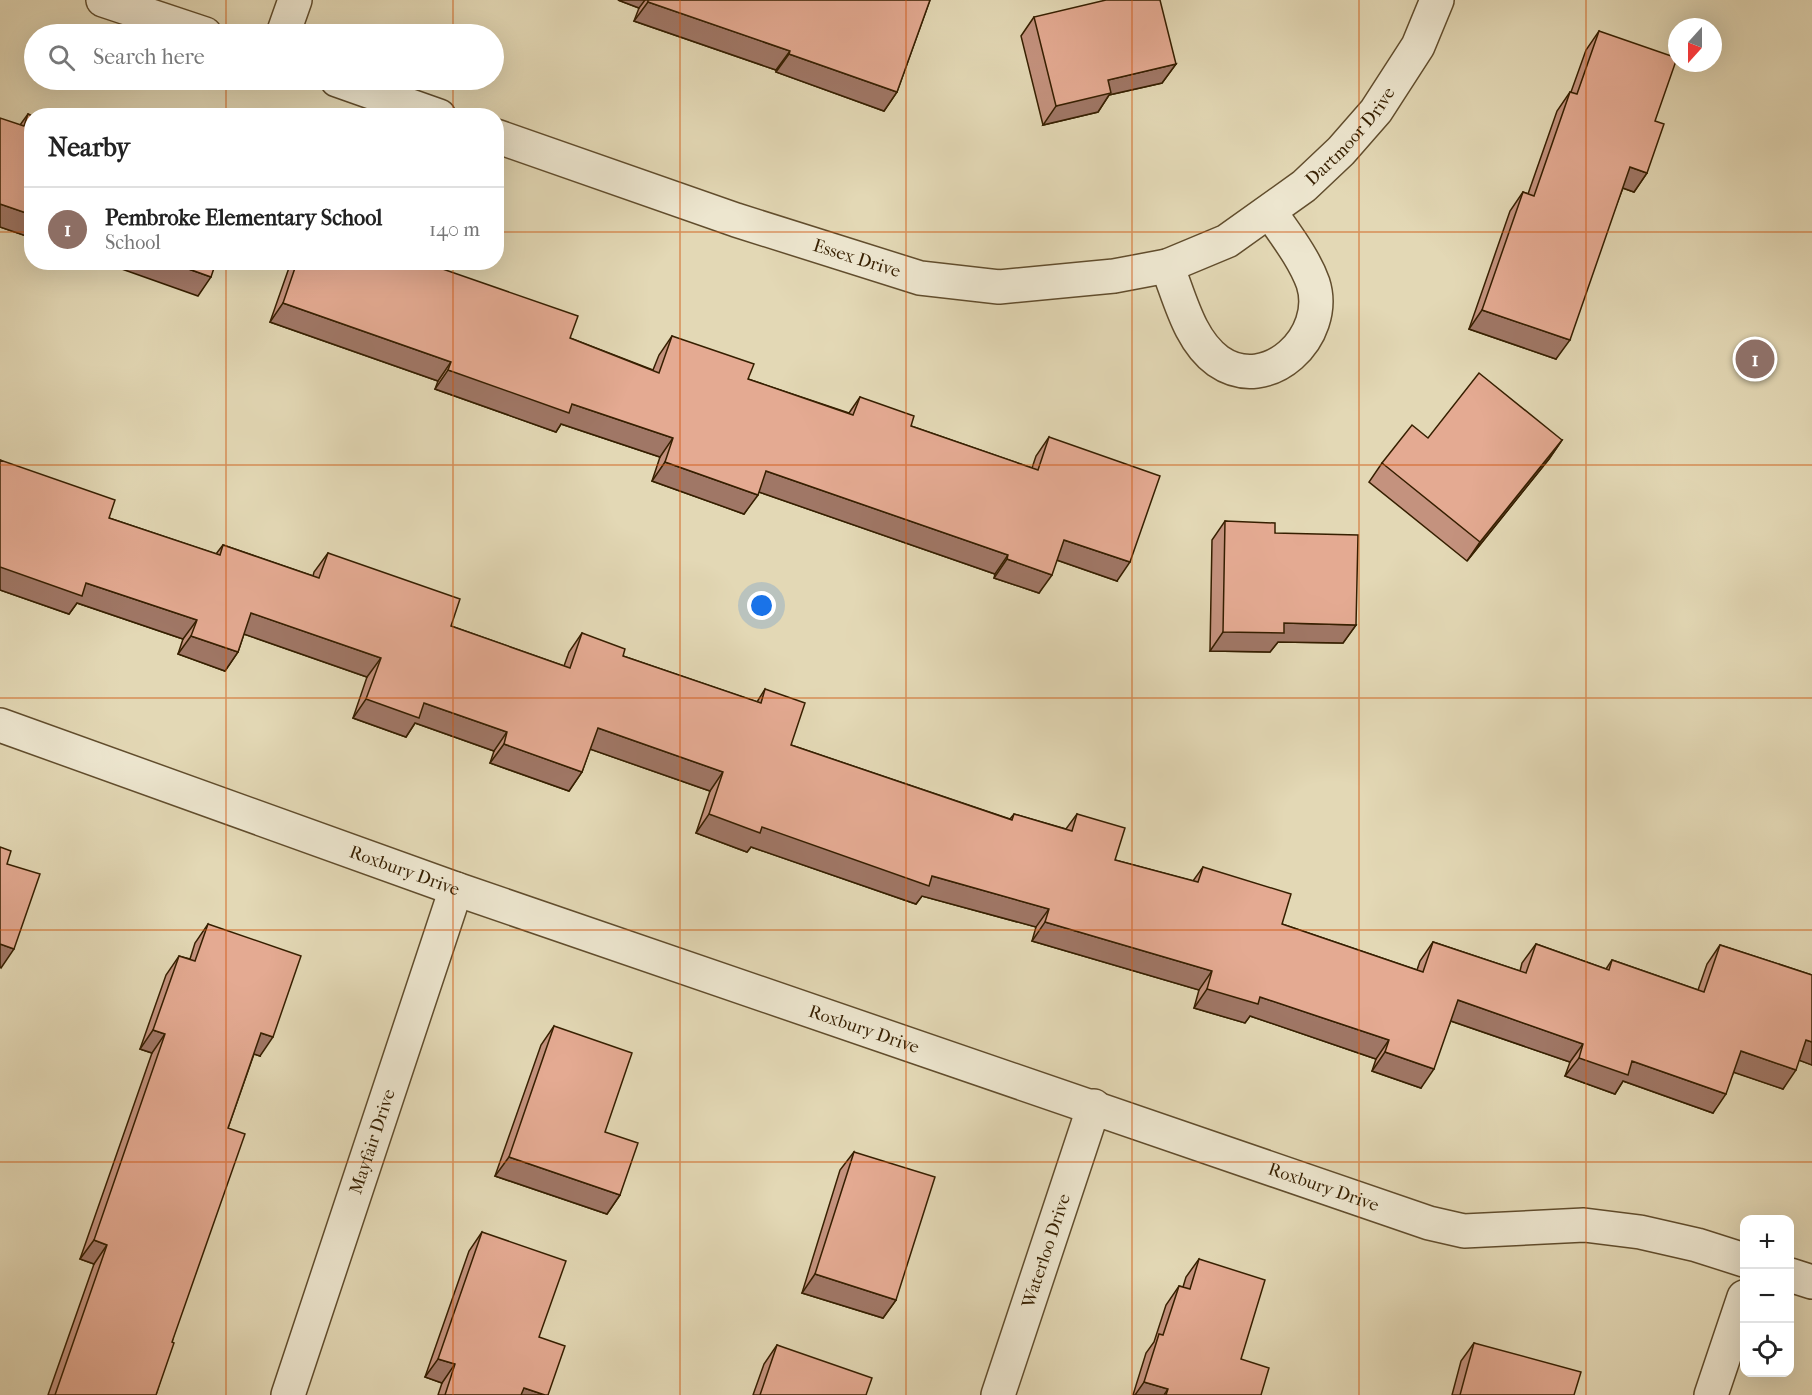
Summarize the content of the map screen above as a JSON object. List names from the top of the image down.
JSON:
{
  "streets": {
    "street": [
      "Dartmoor Drive",
      "Essex Drive",
      "Roxbury Drive",
      "Mayfair Drive",
      "Waterloo Drive"
    ]
  },
  "crossings": [
    ["Dartmoor Drive", "Essex Drive"],
    ["Roxbury Drive", "Mayfair Drive"],
    ["Roxbury Drive", "Waterloo Drive"]
  ],
  "north": "bottom",
  "page": {
    "search": "Search here",
    "heading": "Nearby",
    "list": [
      {
        "mark": "1",
        "name": "Pembroke Elementary School",
        "note": "School",
        "value": "140 m"
      }
    ],
    "pins": "1",
    "map_buttons": ["+", "−"]
  }
}
